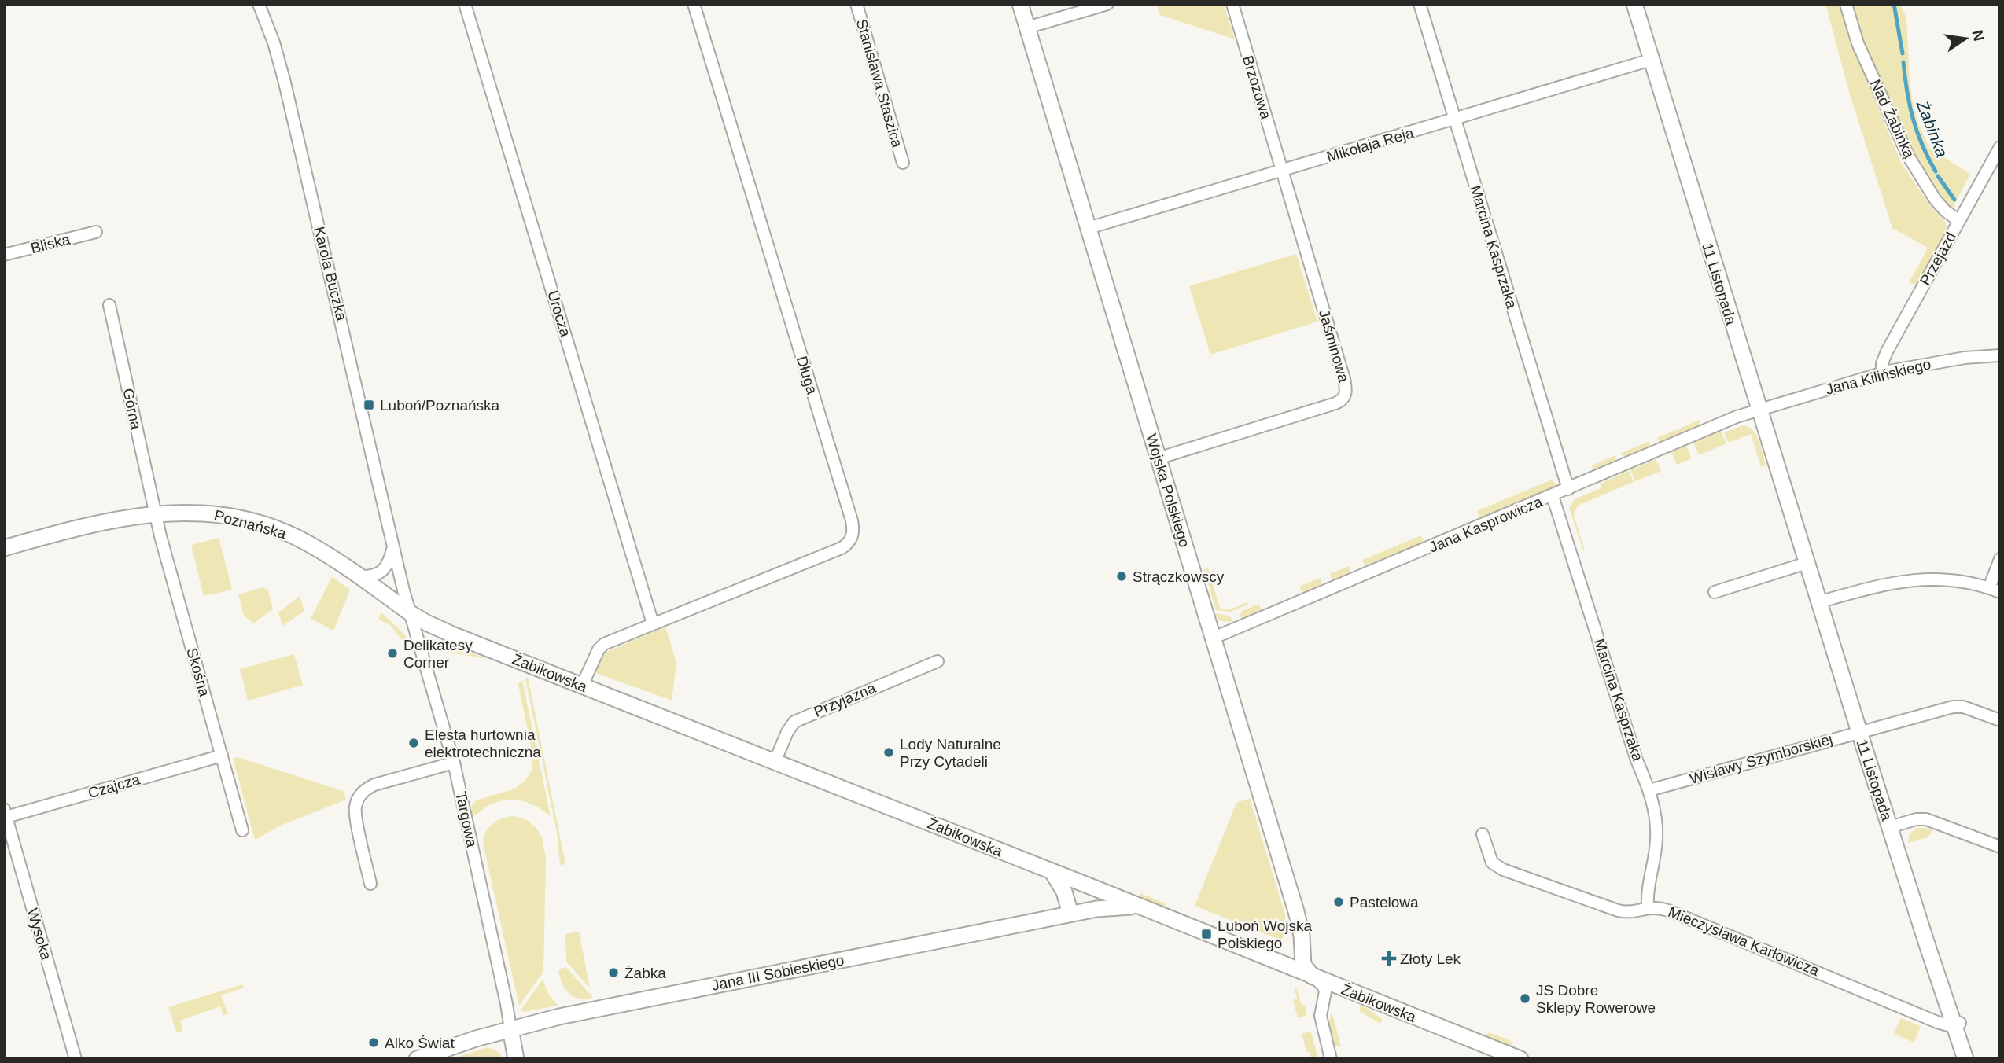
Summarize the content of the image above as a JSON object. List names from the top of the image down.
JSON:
{
  "streets": {
    "street": [
      "Stanisława Staszica",
      "Brzozowa",
      "Nad Żabinką",
      "Mikołaja Reja",
      "Bliska",
      "Marcina Kasprzaka",
      "Przejazd",
      "Karola Buczka",
      "11 Listopada",
      "Urocza",
      "Jaśminowa",
      "Długa",
      "Jana Kilińskiego",
      "Górna",
      "Wojska Polskiego",
      "Poznańska",
      "Jana Kasprowicza",
      "Skośna",
      "Żabikowska",
      "Przyjazna",
      "Wisławy Szymborskiej",
      "Czajcza",
      "Targowa",
      "Wysoka",
      "Mieczysława Karłowicza",
      "Jana III Sobieskiego"
    ]
  },
  "crossings": [
    ["Brzozowa", "Mikołaja Reja"],
    ["Brzozowa", "Jaśminowa"],
    ["Nad Żabinką", "Przejazd"],
    ["Mikołaja Reja", "Marcina Kasprzaka"],
    ["Mikołaja Reja", "11 Listopada"],
    ["Mikołaja Reja", "Jaśminowa"],
    ["Mikołaja Reja", "Wojska Polskiego"],
    ["Marcina Kasprzaka", "Jana Kasprowicza"],
    ["Marcina Kasprzaka", "Wisławy Szymborskiej"],
    ["Marcina Kasprzaka", "Mieczysława Karłowicza"],
    ["Przejazd", "Jana Kilińskiego"],
    ["Karola Buczka", "Poznańska"],
    ["Karola Buczka", "Żabikowska"],
    ["Karola Buczka", "Targowa"],
    ["11 Listopada", "Jana Kilińskiego"],
    ["11 Listopada", "Jana Kasprowicza"],
    ["11 Listopada", "Wisławy Szymborskiej"],
    ["11 Listopada", "Mieczysława Karłowicza"],
    ["Urocza", "Długa"],
    ["Jaśminowa", "Wojska Polskiego"],
    ["Jana Kilińskiego", "Jana Kasprowicza"],
    ["Górna", "Poznańska"],
    ["Górna", "Skośna"],
    ["Wojska Polskiego", "Jana Kasprowicza"],
    ["Wojska Polskiego", "Żabikowska"],
    ["Poznańska", "Skośna"],
    ["Poznańska", "Żabikowska"],
    ["Poznańska", "Targowa"],
    ["Skośna", "Czajcza"],
    ["Żabikowska", "Przyjazna"],
    ["Żabikowska", "Targowa"],
    ["Żabikowska", "Jana III Sobieskiego"],
    ["Czajcza", "Wysoka"],
    ["Targowa", "Jana III Sobieskiego"]
  ],
  "water": ["Żabinka"],
  "places": {
    "transit": ["Luboń/Poznańska", "Luboń Wojska Polskiego"],
    "other": [
      "Strączkowscy",
      "Delikatesy Corner",
      "Elesta hurtownia elektrotechniczna",
      "Lody Naturalne Przy Cytadeli",
      "Pastelowa",
      "Żabka",
      "JS Dobre Sklepy Rowerowe",
      "Alko Świat"
    ],
    "health": ["Złoty Lek"]
  },
  "north": "right"
}
